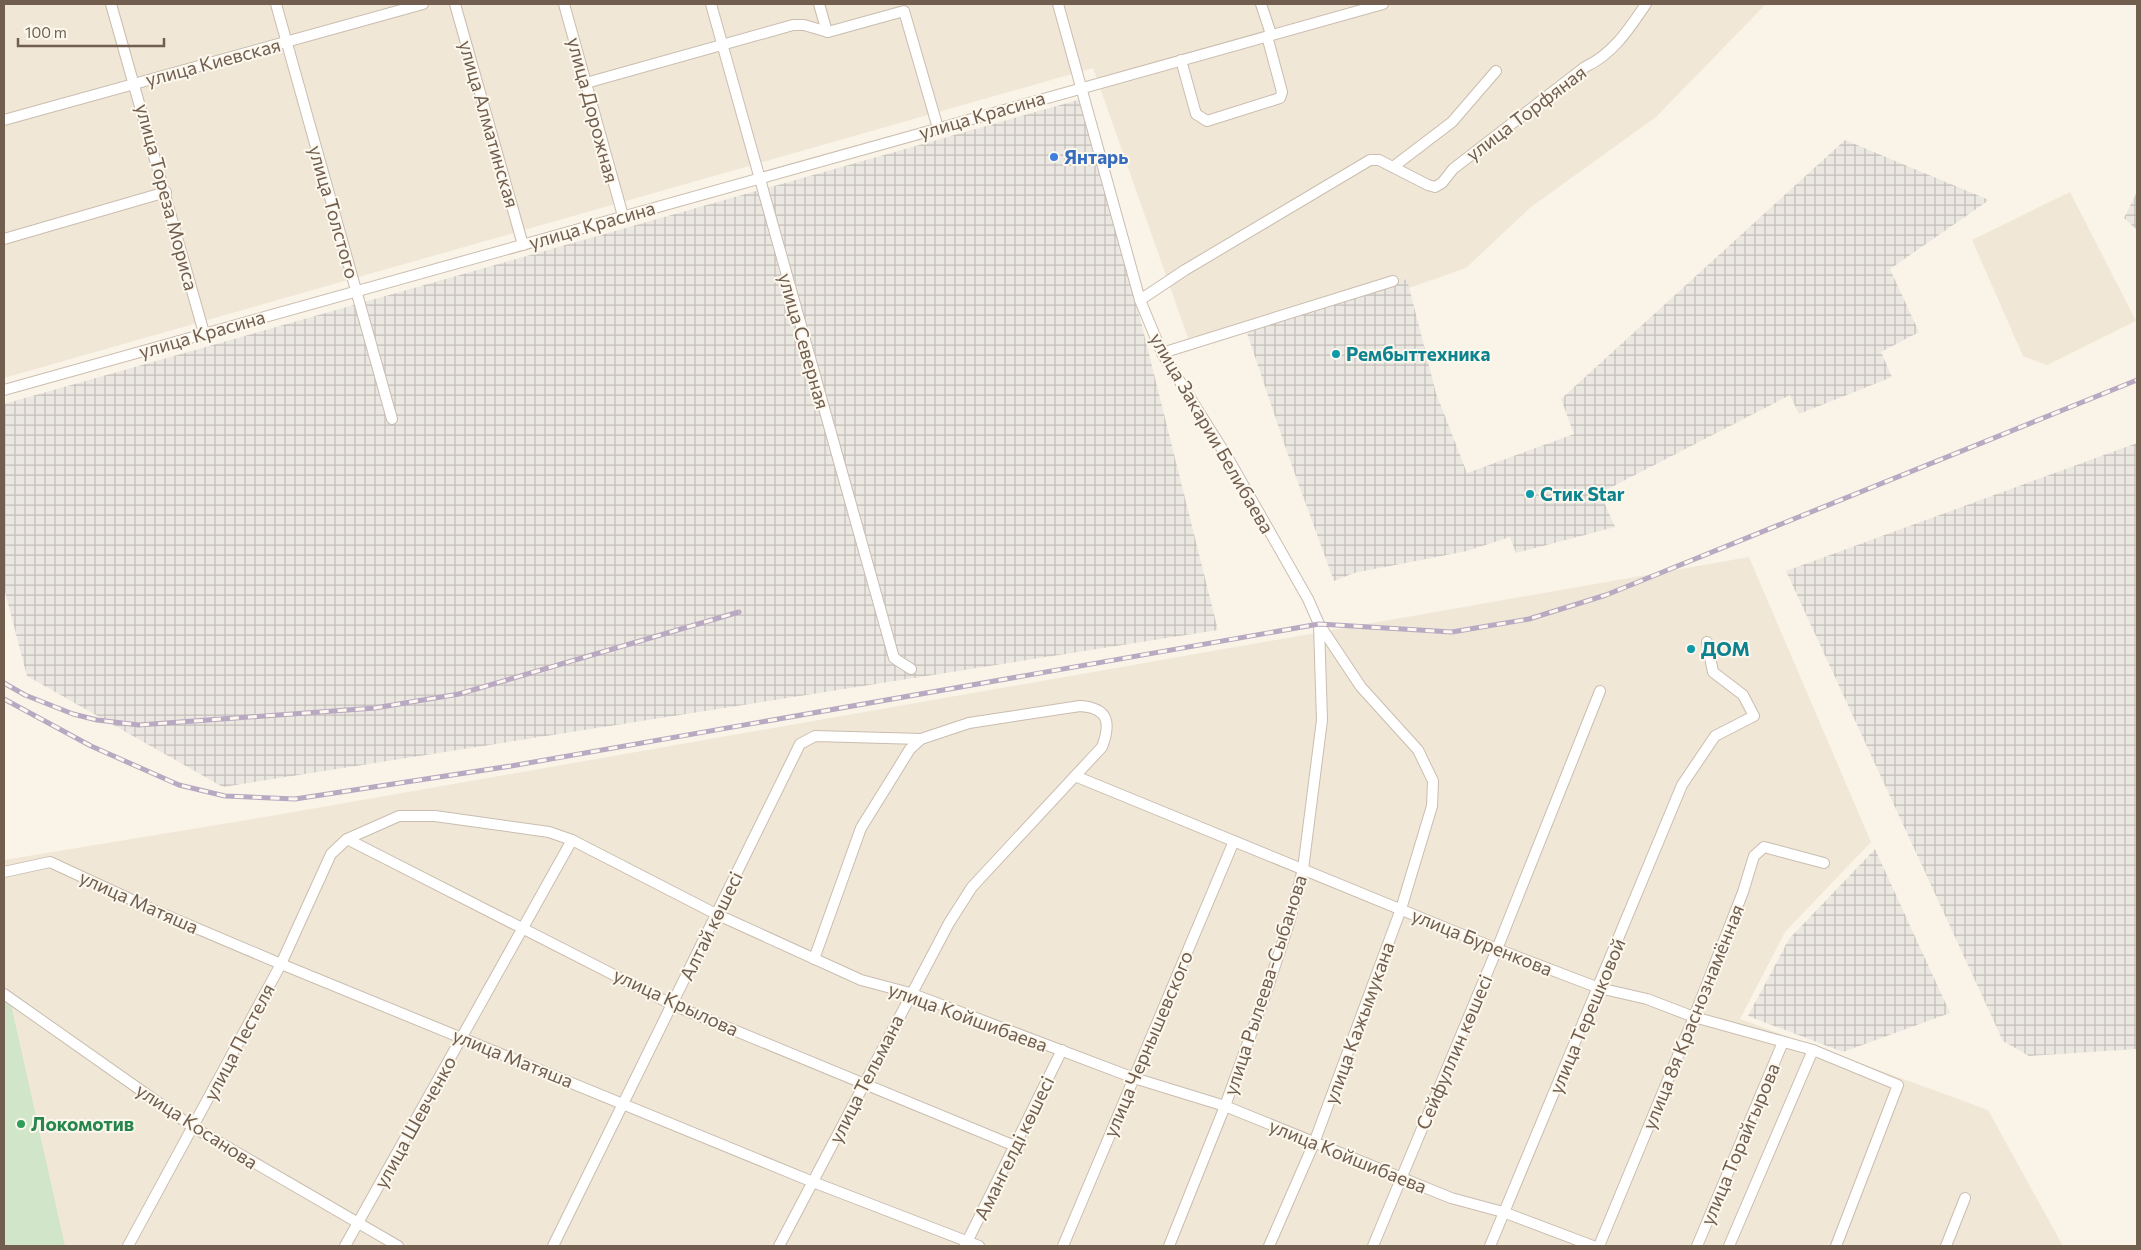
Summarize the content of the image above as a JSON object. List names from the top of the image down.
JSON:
{
  "streets": {
    "street": [
      "улица Киевская",
      "улица Дорожная",
      "улица Торфяная",
      "улица Красина",
      "улица Алматинская",
      "улица Тореза Мориса",
      "улица Толстого",
      "улица Северная",
      "улица Закарии Белибаева",
      "улица Матяша",
      "Алтай көшесі",
      "улица Буренкова",
      "улица Рылеева-Сыбанова",
      "улица Крылова",
      "улица Терешковой",
      "улица Койшибаева",
      "улица 8я Краснознамённая",
      "улица Кажымукана",
      "улица Пестеля",
      "улица Чернышевского",
      "Сейфуллин көшесі",
      "улица Тельмана",
      "улица Шевченко",
      "улица Косанова",
      "улица Торайгырова",
      "Амангелді көшесі"
    ]
  },
  "crossings": [
    ["улица Киевская", "улица Тореза Мориса"],
    ["улица Киевская", "улица Толстого"],
    ["улица Дорожная", "улица Красина"],
    ["улица Торфяная", "улица Закарии Белибаева"],
    ["улица Красина", "улица Алматинская"],
    ["улица Красина", "улица Тореза Мориса"],
    ["улица Красина", "улица Толстого"],
    ["улица Красина", "улица Северная"],
    ["улица Красина", "улица Закарии Белибаева"],
    ["улица Закарии Белибаева", "улица Рылеева-Сыбанова"],
    ["улица Закарии Белибаева", "улица Кажымукана"],
    ["улица Матяша", "Алтай көшесі"],
    ["улица Матяша", "улица Пестеля"],
    ["улица Матяша", "улица Тельмана"],
    ["улица Матяша", "улица Шевченко"],
    ["улица Матяша", "Амангелді көшесі"],
    ["Алтай көшесі", "улица Крылова"],
    ["Алтай көшесі", "улица Койшибаева"],
    ["Алтай көшесі", "улица Тельмана"],
    ["улица Буренкова", "улица Рылеева-Сыбанова"],
    ["улица Буренкова", "улица Терешковой"],
    ["улица Буренкова", "улица 8я Краснознамённая"],
    ["улица Буренкова", "улица Кажымукана"],
    ["улица Буренкова", "улица Чернышевского"],
    ["улица Буренкова", "Сейфуллин көшесі"],
    ["улица Буренкова", "улица Тельмана"],
    ["улица Буренкова", "улица Торайгырова"],
    ["улица Рылеева-Сыбанова", "улица Койшибаева"],
    ["улица Рылеева-Сыбанова", "улица Кажымукана"],
    ["улица Крылова", "улица Койшибаева"],
    ["улица Крылова", "улица Пестеля"],
    ["улица Крылова", "улица Тельмана"],
    ["улица Крылова", "улица Шевченко"],
    ["улица Крылова", "Амангелді көшесі"],
    ["улица Терешковой", "улица Койшибаева"],
    ["улица Койшибаева", "улица Кажымукана"],
    ["улица Койшибаева", "улица Пестеля"],
    ["улица Койшибаева", "улица Чернышевского"],
    ["улица Койшибаева", "Сейфуллин көшесі"],
    ["улица Койшибаева", "улица Тельмана"],
    ["улица Койшибаева", "улица Шевченко"],
    ["улица Койшибаева", "Амангелді көшесі"],
    ["улица Пестеля", "улица Косанова"],
    ["улица Шевченко", "улица Косанова"]
  ],
  "places": [
    "Янтарь",
    "Рембыттехника",
    "Стик Star",
    "ДОМ",
    "Локомотив"
  ],
  "scale_bar": "100 m"
}
